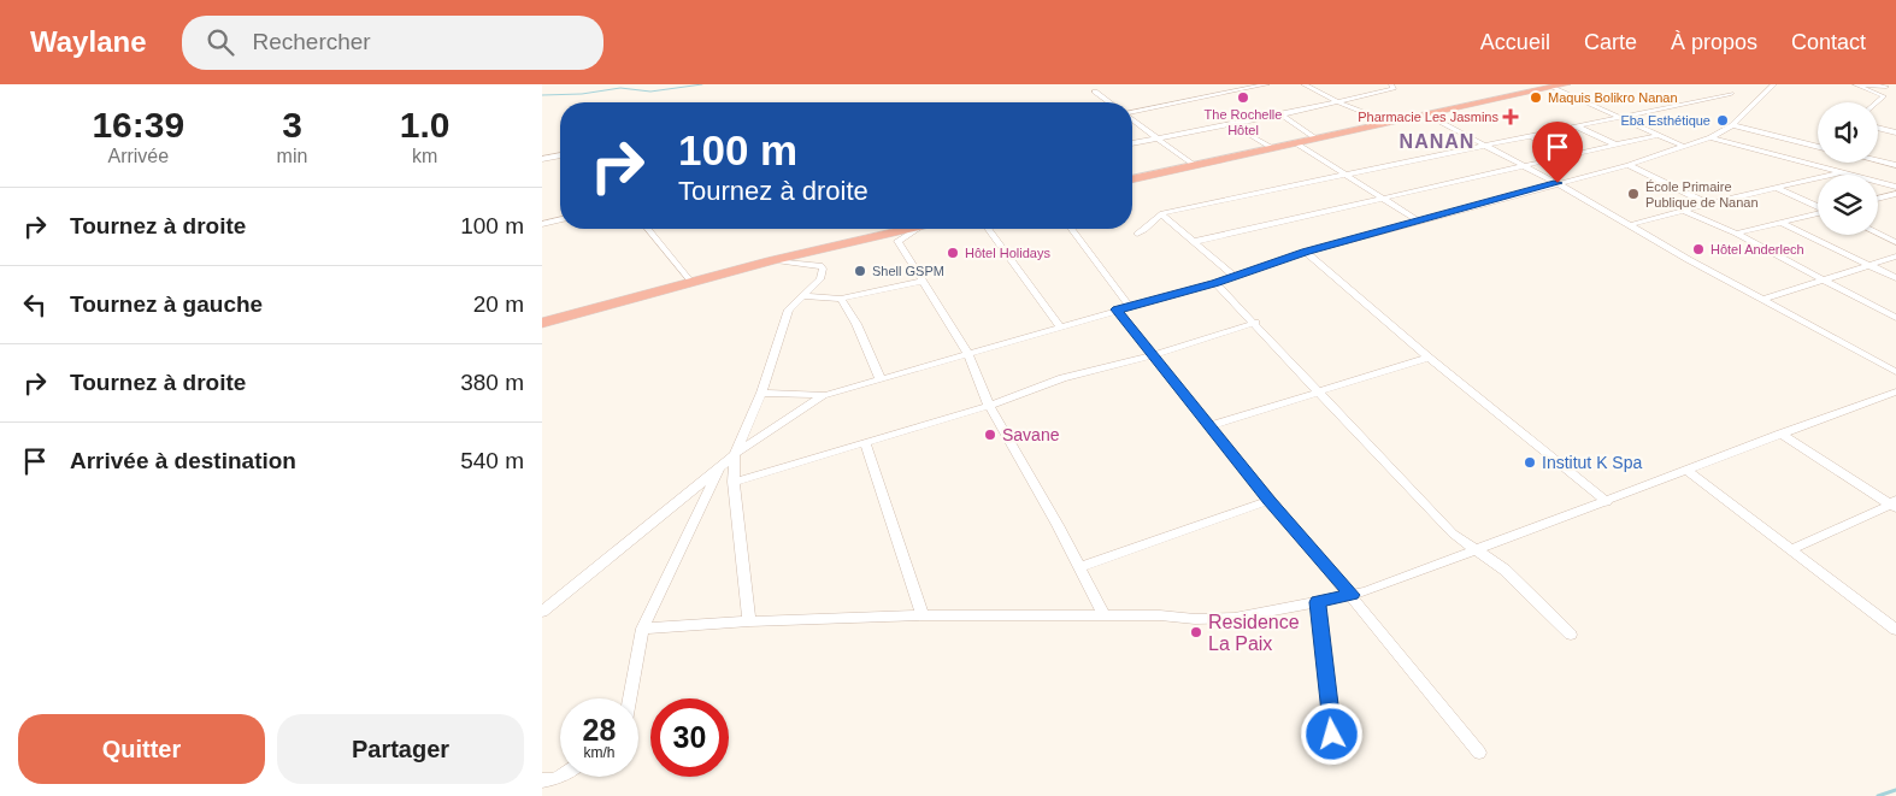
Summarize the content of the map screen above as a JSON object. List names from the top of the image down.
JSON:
{
  "districts": ["NANAN"],
  "places": {
    "other": [
      "The Rochelle Hôtel",
      "Maquis Bolikro Nanan",
      "Eba Esthétique",
      "École Primaire Publique de Nanan",
      "Hôtel Anderlech",
      "Hôtel Holidays",
      "Shell GSPM",
      "Savane",
      "Institut K Spa",
      "Residence La Paix"
    ],
    "health": ["Pharmacie Les Jasmins"]
  },
  "page": {
    "header": "Waylane",
    "search": "Rechercher",
    "nav": [
      "Accueil",
      "Carte",
      "À propos",
      "Contact"
    ],
    "eta": [
      "16:39",
      "Arrivée",
      "3",
      "min",
      "1.0",
      "km"
    ],
    "turn": ["100 m", "Tournez à droite"],
    "list": [
      {
        "name": "Tournez à droite",
        "value": "100 m"
      },
      {
        "name": "Tournez à gauche",
        "value": "20 m"
      },
      {
        "name": "Tournez à droite",
        "value": "380 m"
      },
      {
        "name": "Arrivée à destination",
        "value": "540 m"
      }
    ],
    "speed": "28 km/h",
    "limit": "30",
    "buttons": ["Quitter", "Partager"]
  }
}
